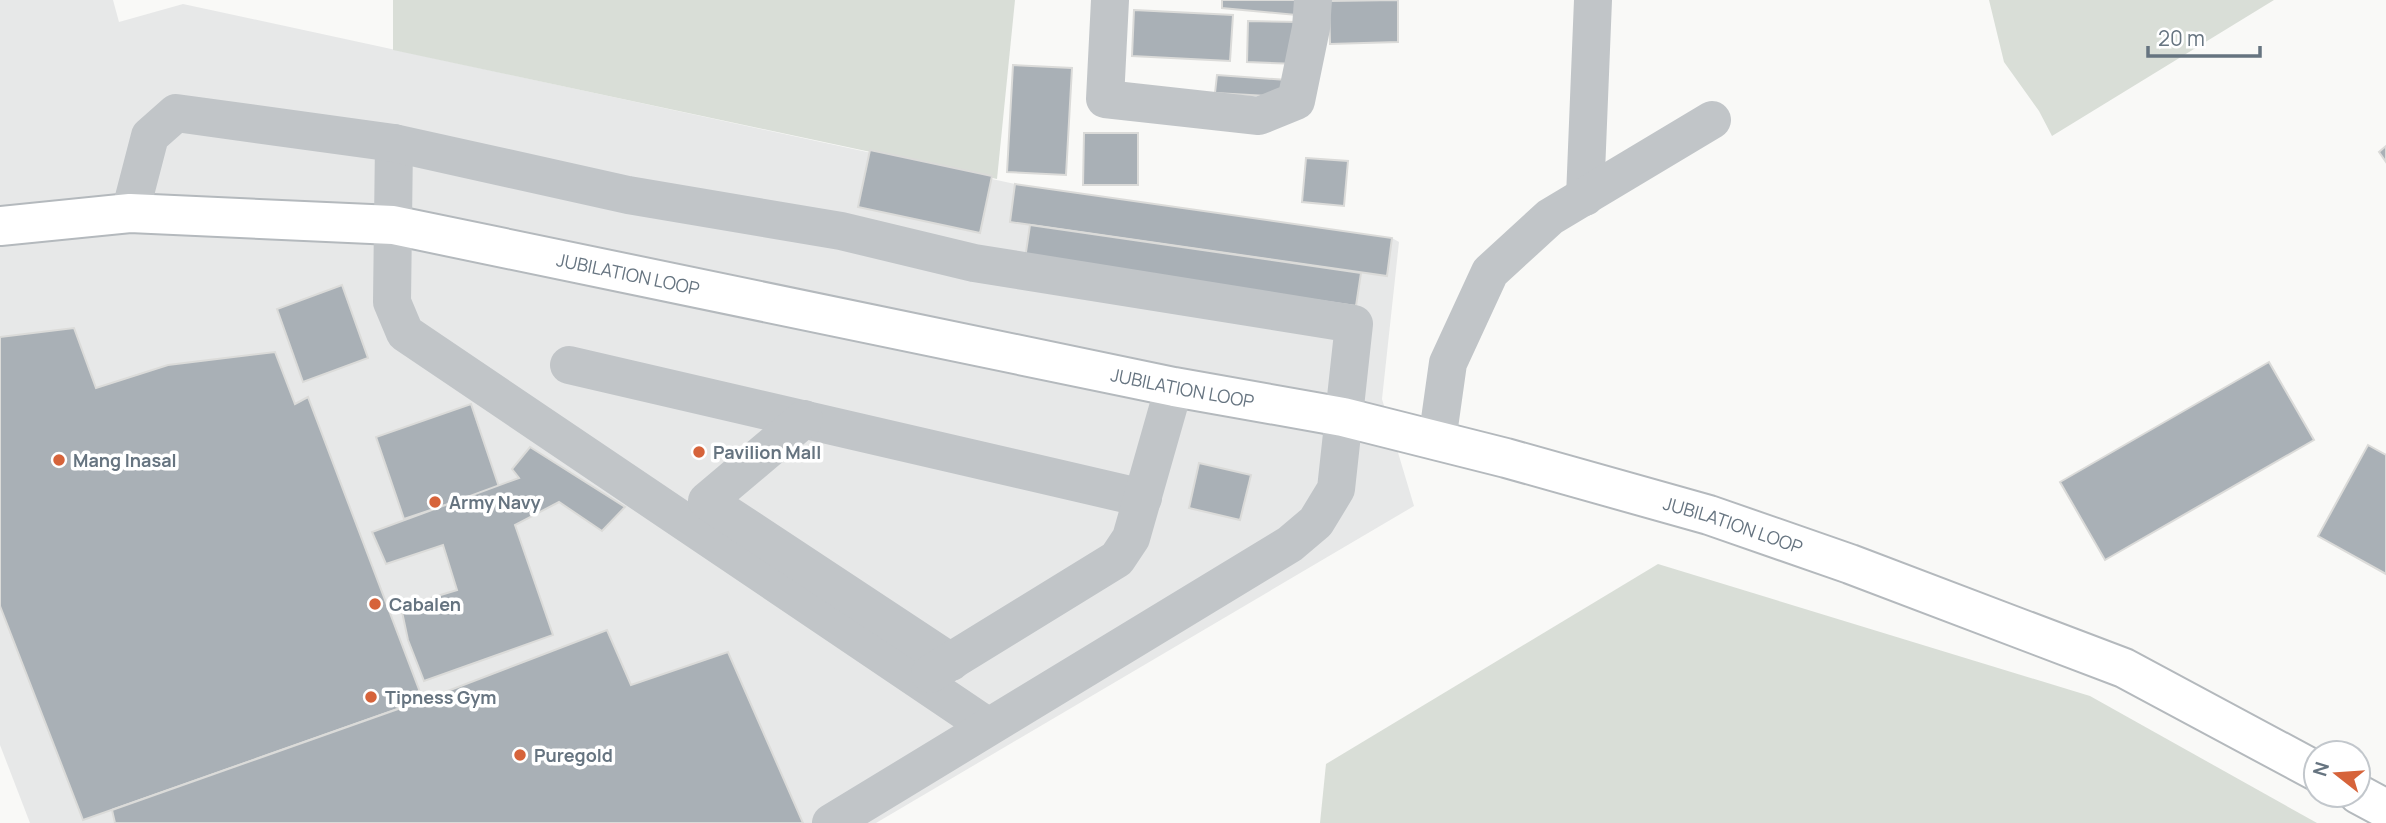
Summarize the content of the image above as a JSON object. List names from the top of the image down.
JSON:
{
  "streets": {
    "main road": ["JUBILATION LOOP"]
  },
  "places": [
    "Pavilion Mall",
    "Mang Inasal",
    "Army Navy",
    "Cabalen",
    "Tipness Gym",
    "Puregold"
  ],
  "scale_bar": "20 m",
  "north": "left"
}
